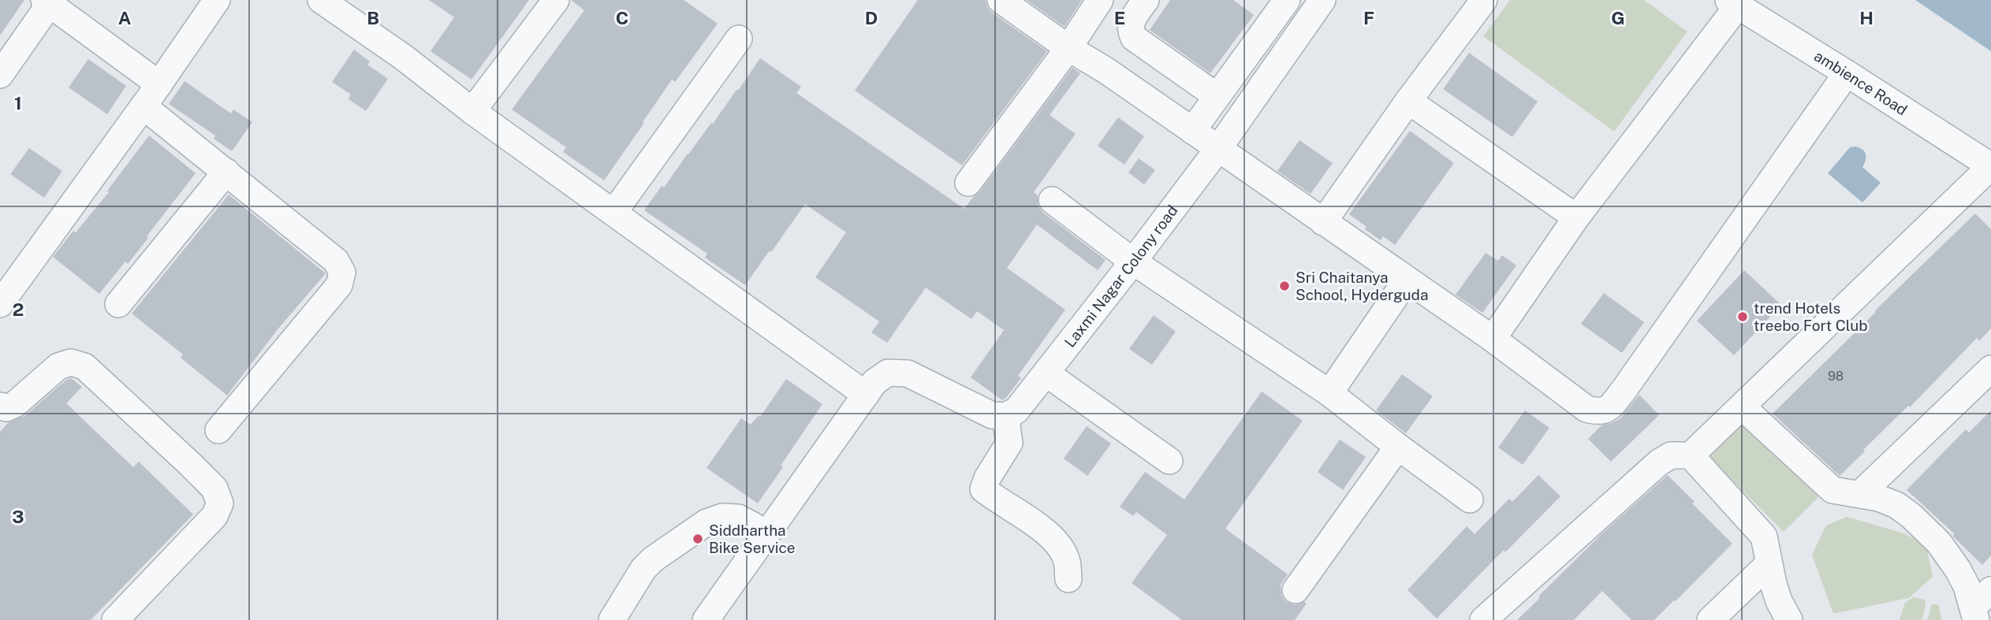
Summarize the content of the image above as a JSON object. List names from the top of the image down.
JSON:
{
  "streets": {
    "street": ["ambience Road", "Laxmi Nagar Colony road"]
  },
  "places": ["Sri Chaitanya School, Hyderguda", "trend Hotels treebo Fort Club", "Siddhartha Bike Service"],
  "house_numbers": ["98"],
  "grid": {
    "columns": [
      "A",
      "B",
      "C",
      "D",
      "E",
      "F",
      "G",
      "H"
    ],
    "rows": ["1", "2", "3"]
  }
}
